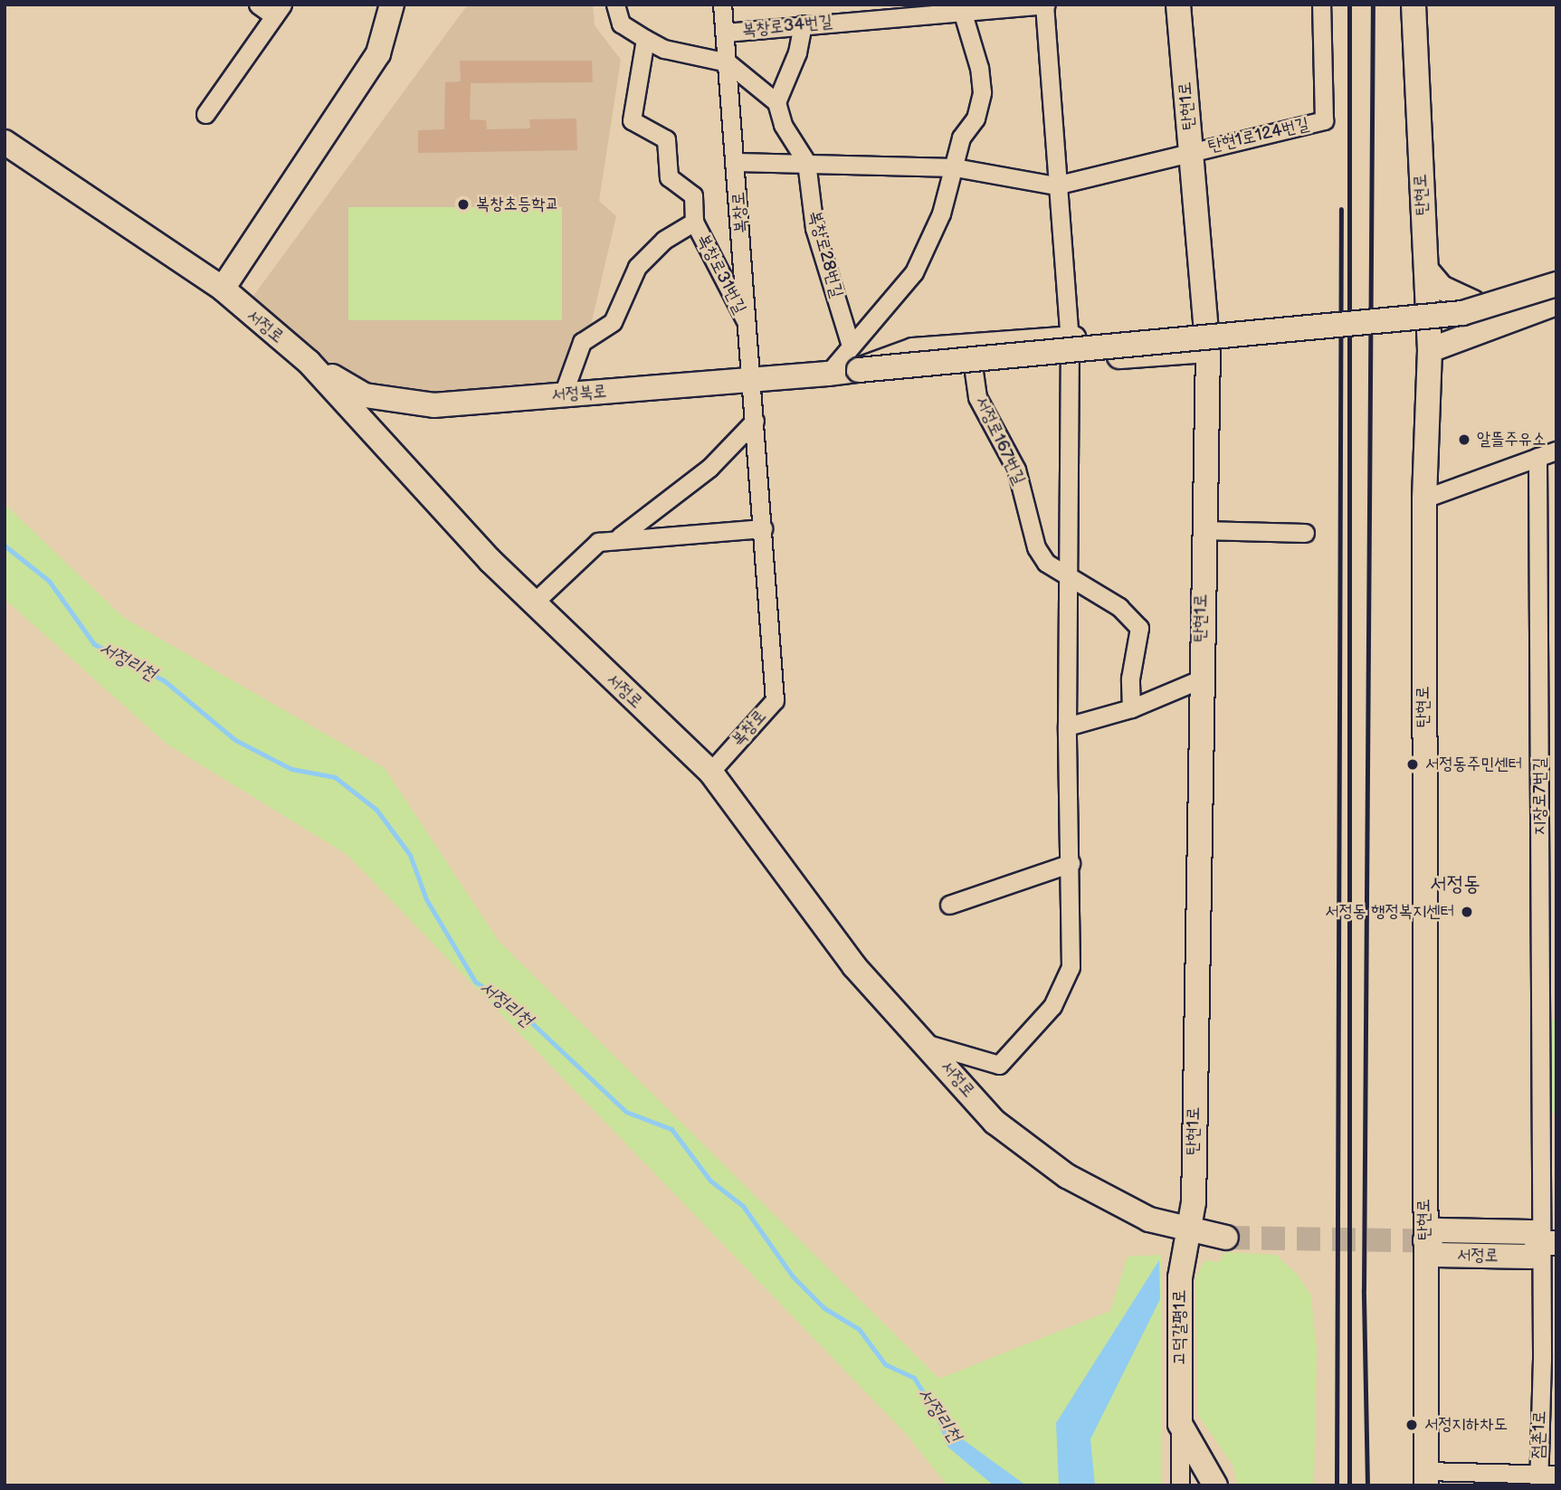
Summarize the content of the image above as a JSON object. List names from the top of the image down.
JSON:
{
  "streets": {
    "street": [
      "복창로34번길",
      "탄현1로",
      "탄현1로124번길",
      "탄현로",
      "복창로",
      "복창로28번길",
      "복창로31번길",
      "서정로",
      "서정북로",
      "서정로167번길",
      "지장로7번길",
      "고덕갈평1로",
      "점촌1로"
    ]
  },
  "crossings": [
    ["복창로34번길", "복창로"],
    ["탄현1로", "탄현1로124번길"],
    ["탄현1로", "서정로"],
    ["탄현1로", "고덕갈평1로"],
    ["탄현로", "서정로"],
    ["탄현로", "점촌1로"],
    ["복창로", "복창로31번길"],
    ["복창로", "서정로"],
    ["복창로", "서정북로"],
    ["복창로31번길", "서정북로"],
    ["서정로", "서정북로"],
    ["서정로", "지장로7번길"],
    ["서정로", "고덕갈평1로"],
    ["서정로", "점촌1로"],
    ["지장로7번길", "점촌1로"]
  ],
  "districts": ["서정동"],
  "water": ["서정리천"],
  "places": [
    "복창초등학교",
    "알뜰주유소",
    "서정동주민센터",
    "서정동 행정복지센터",
    "서정지하차도"
  ]
}
